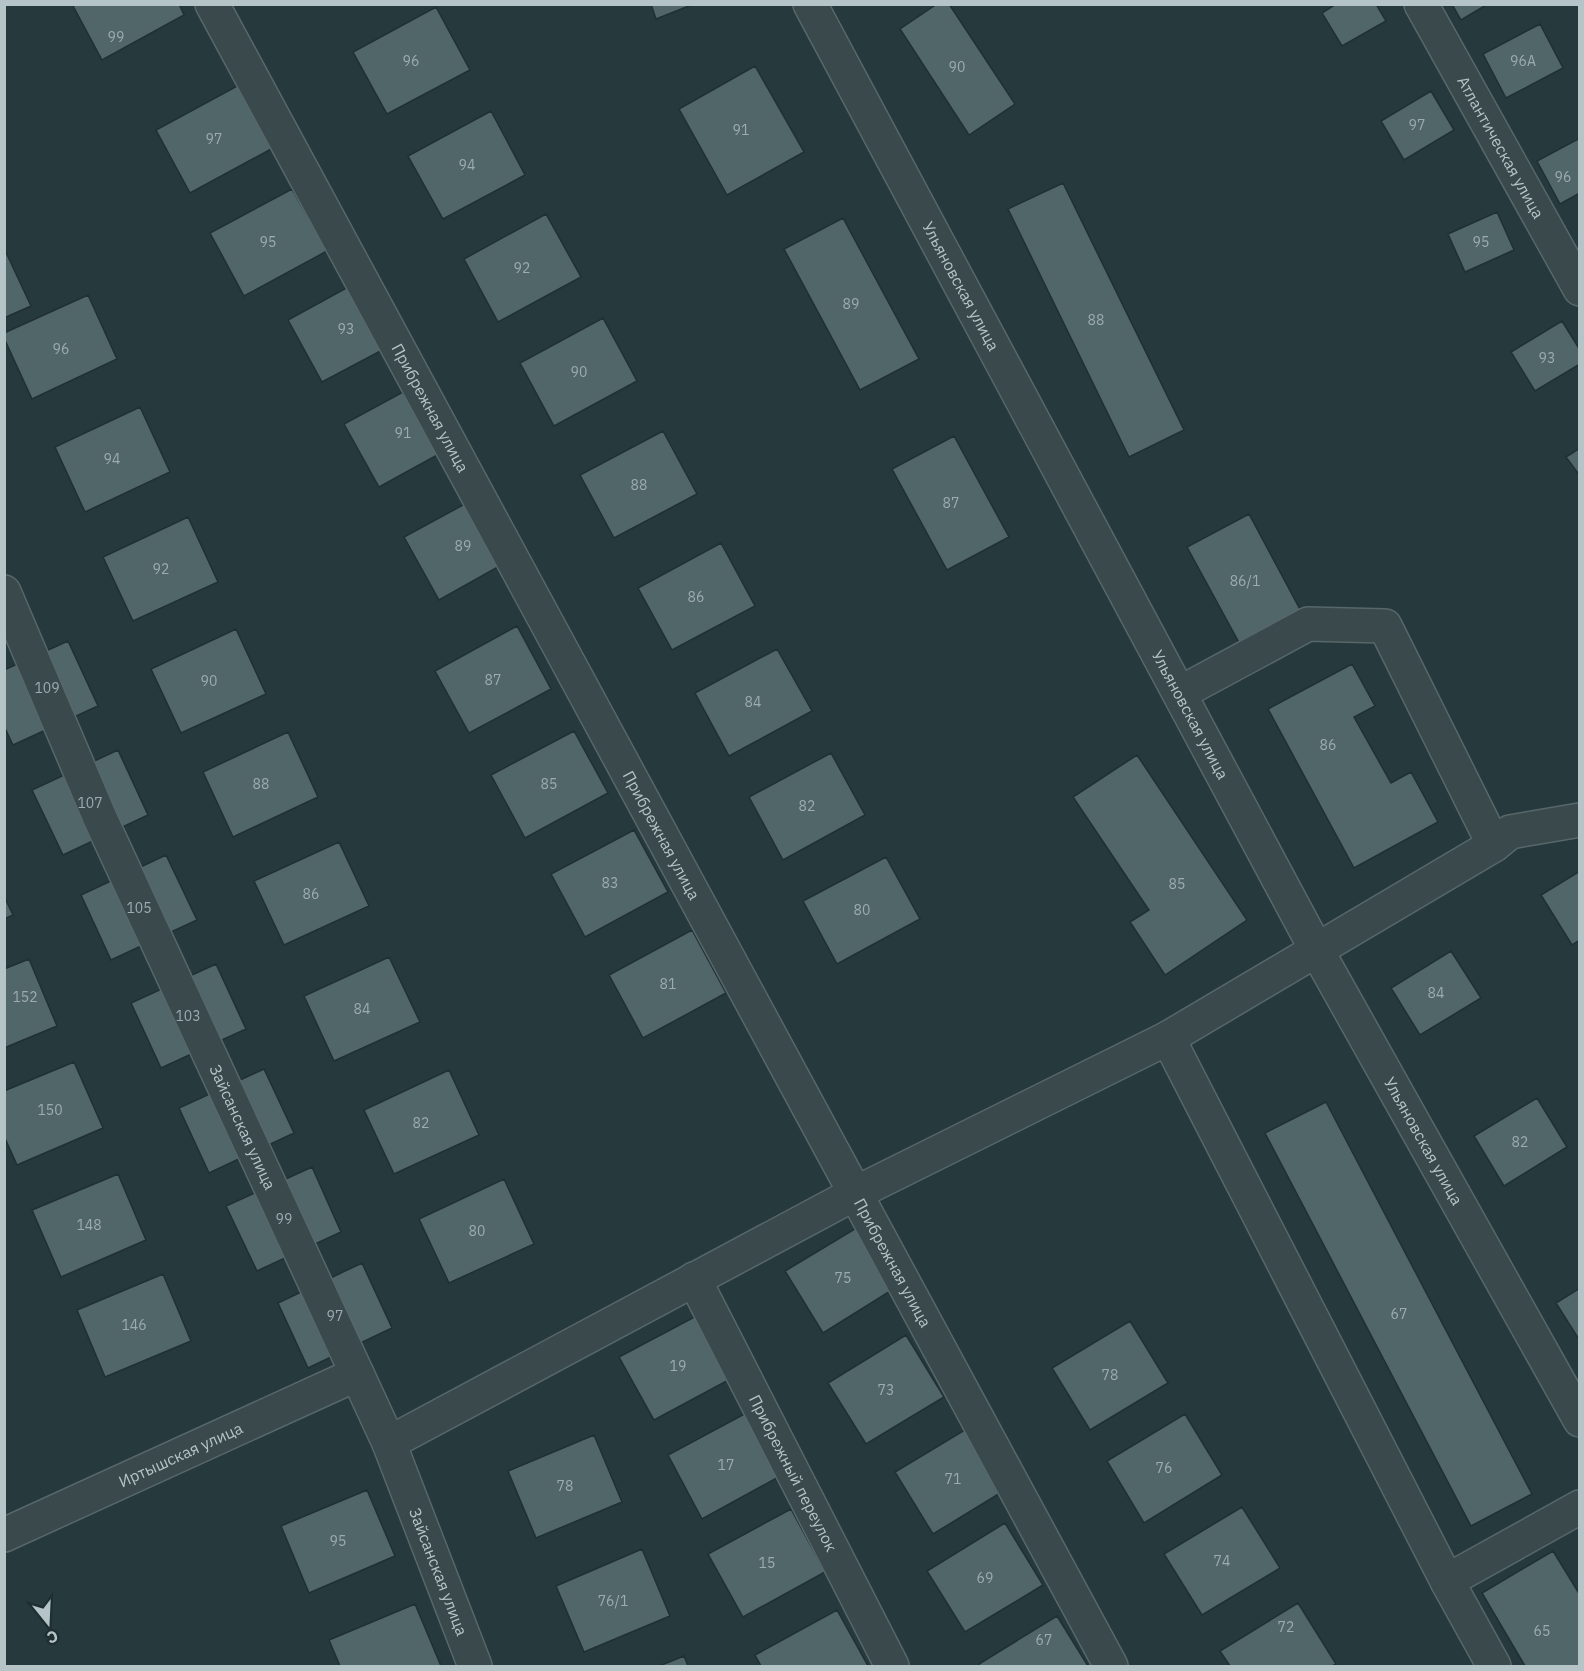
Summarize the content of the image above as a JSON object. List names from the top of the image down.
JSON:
{
  "streets": {
    "street": [
      "Атлантическая улица",
      "Ульяновская улица",
      "Прибрежная улица",
      "Зайсанская улица",
      "Иртышская улица",
      "Прибрежный переулок"
    ]
  },
  "crossings": [
    ["Зайсанская улица", "Иртышская улица"]
  ],
  "house_numbers": [
    "99",
    "96",
    "96А",
    "90",
    "97",
    "91",
    "97",
    "94",
    "96",
    "95",
    "95",
    "92",
    "89",
    "88",
    "93",
    "96",
    "93",
    "90",
    "91",
    "94",
    "88",
    "87",
    "89",
    "92",
    "86/1",
    "86",
    "87",
    "90",
    "109",
    "84",
    "86",
    "88",
    "85",
    "107",
    "82",
    "83",
    "85",
    "86",
    "105",
    "80",
    "81",
    "84",
    "152",
    "84",
    "103",
    "150",
    "82",
    "82",
    "99",
    "148",
    "80",
    "75",
    "67",
    "97",
    "146",
    "19",
    "78",
    "73",
    "17",
    "76",
    "71",
    "78",
    "95",
    "74",
    "15",
    "69",
    "76/1",
    "72",
    "65",
    "67"
  ],
  "north": "bottom"
}
